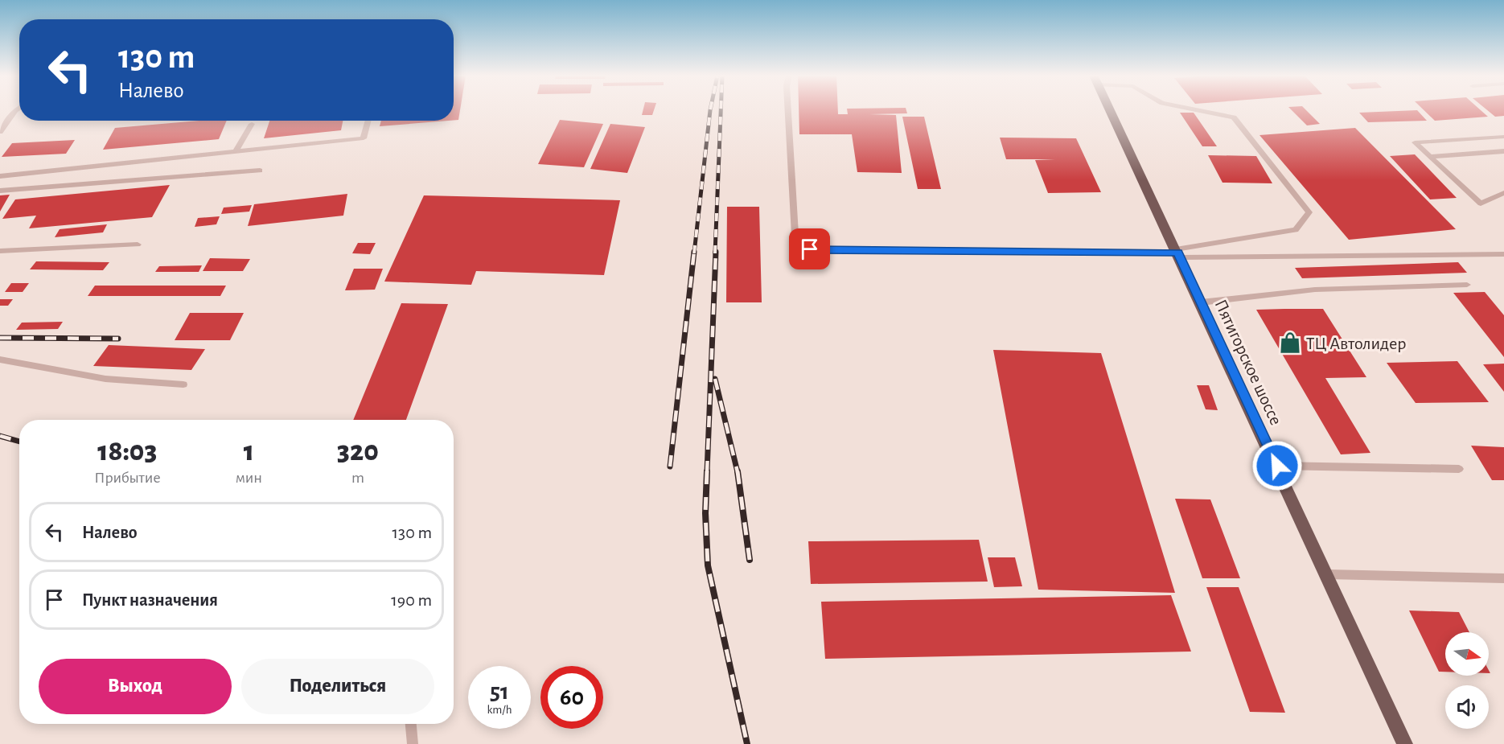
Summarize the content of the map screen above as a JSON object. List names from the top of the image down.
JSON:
{
  "streets": {
    "main road": ["Пятигорское шоссе"]
  },
  "places": {
    "shop": ["ТЦ Автолидер"]
  },
  "north": "right",
  "page": {
    "turn": ["130 m", "Налево"],
    "eta": [
      "18:03",
      "Прибытие",
      "1",
      "мин",
      "320",
      "m"
    ],
    "list": [
      {
        "name": "Налево",
        "value": "130 m"
      },
      {
        "name": "Пункт назначения",
        "value": "190 m"
      }
    ],
    "buttons": ["Выход", "Поделиться"],
    "speed": "51 km/h",
    "limit": "60"
  }
}
